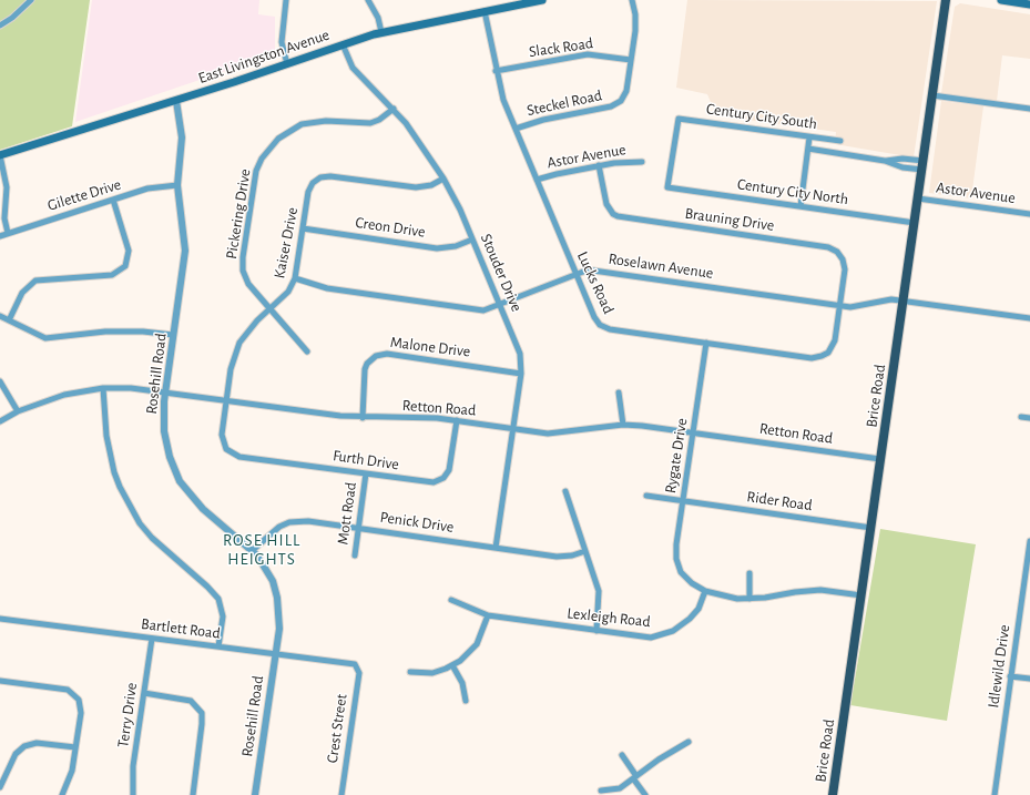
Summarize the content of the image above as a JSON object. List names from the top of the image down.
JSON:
{
  "streets": {
    "main road": ["East Livingston Avenue", "Brice Road"],
    "street": [
      "Slack Road",
      "Steckel Road",
      "Century City South",
      "Astor Avenue",
      "Century City North",
      "Gilette Drive",
      "Pickering Drive",
      "Brauning Drive",
      "Creon Drive",
      "Kaiser Drive",
      "Roselawn Avenue",
      "Stouder Drive",
      "Lucks Road",
      "Malone Drive",
      "Rosehill Road",
      "Retton Road",
      "Rygate Drive",
      "Furth Drive",
      "Rider Road",
      "Mott Road",
      "Penick Drive",
      "Lexleigh Road",
      "Bartlett Road",
      "Idlewild Drive",
      "Terry Drive",
      "Crest Street"
    ]
  },
  "crossings": [
    ["Slack Road", "Steckel Road"],
    ["Slack Road", "Lucks Road"],
    ["East Livingston Avenue", "Stouder Drive"],
    ["East Livingston Avenue", "Lucks Road"],
    ["East Livingston Avenue", "Rosehill Road"],
    ["Steckel Road", "Lucks Road"],
    ["Century City South", "Century City North"],
    ["Century City South", "Brice Road"],
    ["Astor Avenue", "Brauning Drive"],
    ["Astor Avenue", "Lucks Road"],
    ["Astor Avenue", "Brice Road"],
    ["Century City North", "Brice Road"],
    ["Gilette Drive", "Rosehill Road"],
    ["Pickering Drive", "Kaiser Drive"],
    ["Pickering Drive", "Stouder Drive"],
    ["Brauning Drive", "Roselawn Avenue"],
    ["Brauning Drive", "Lucks Road"],
    ["Creon Drive", "Kaiser Drive"],
    ["Creon Drive", "Stouder Drive"],
    ["Kaiser Drive", "Roselawn Avenue"],
    ["Kaiser Drive", "Stouder Drive"],
    ["Kaiser Drive", "Retton Road"],
    ["Kaiser Drive", "Furth Drive"],
    ["Roselawn Avenue", "Stouder Drive"],
    ["Roselawn Avenue", "Lucks Road"],
    ["Roselawn Avenue", "Brice Road"],
    ["Stouder Drive", "Malone Drive"],
    ["Stouder Drive", "Retton Road"],
    ["Stouder Drive", "Penick Drive"],
    ["Lucks Road", "Rygate Drive"],
    ["Malone Drive", "Retton Road"],
    ["Rosehill Road", "Retton Road"],
    ["Rosehill Road", "Penick Drive"],
    ["Rosehill Road", "Bartlett Road"],
    ["Brice Road", "Retton Road"],
    ["Brice Road", "Rider Road"],
    ["Retton Road", "Rygate Drive"],
    ["Retton Road", "Furth Drive"],
    ["Rygate Drive", "Rider Road"],
    ["Rygate Drive", "Lexleigh Road"],
    ["Furth Drive", "Mott Road"],
    ["Mott Road", "Penick Drive"],
    ["Bartlett Road", "Terry Drive"],
    ["Bartlett Road", "Crest Street"]
  ],
  "districts": ["ROSE HILL HEIGHTS"]
}
